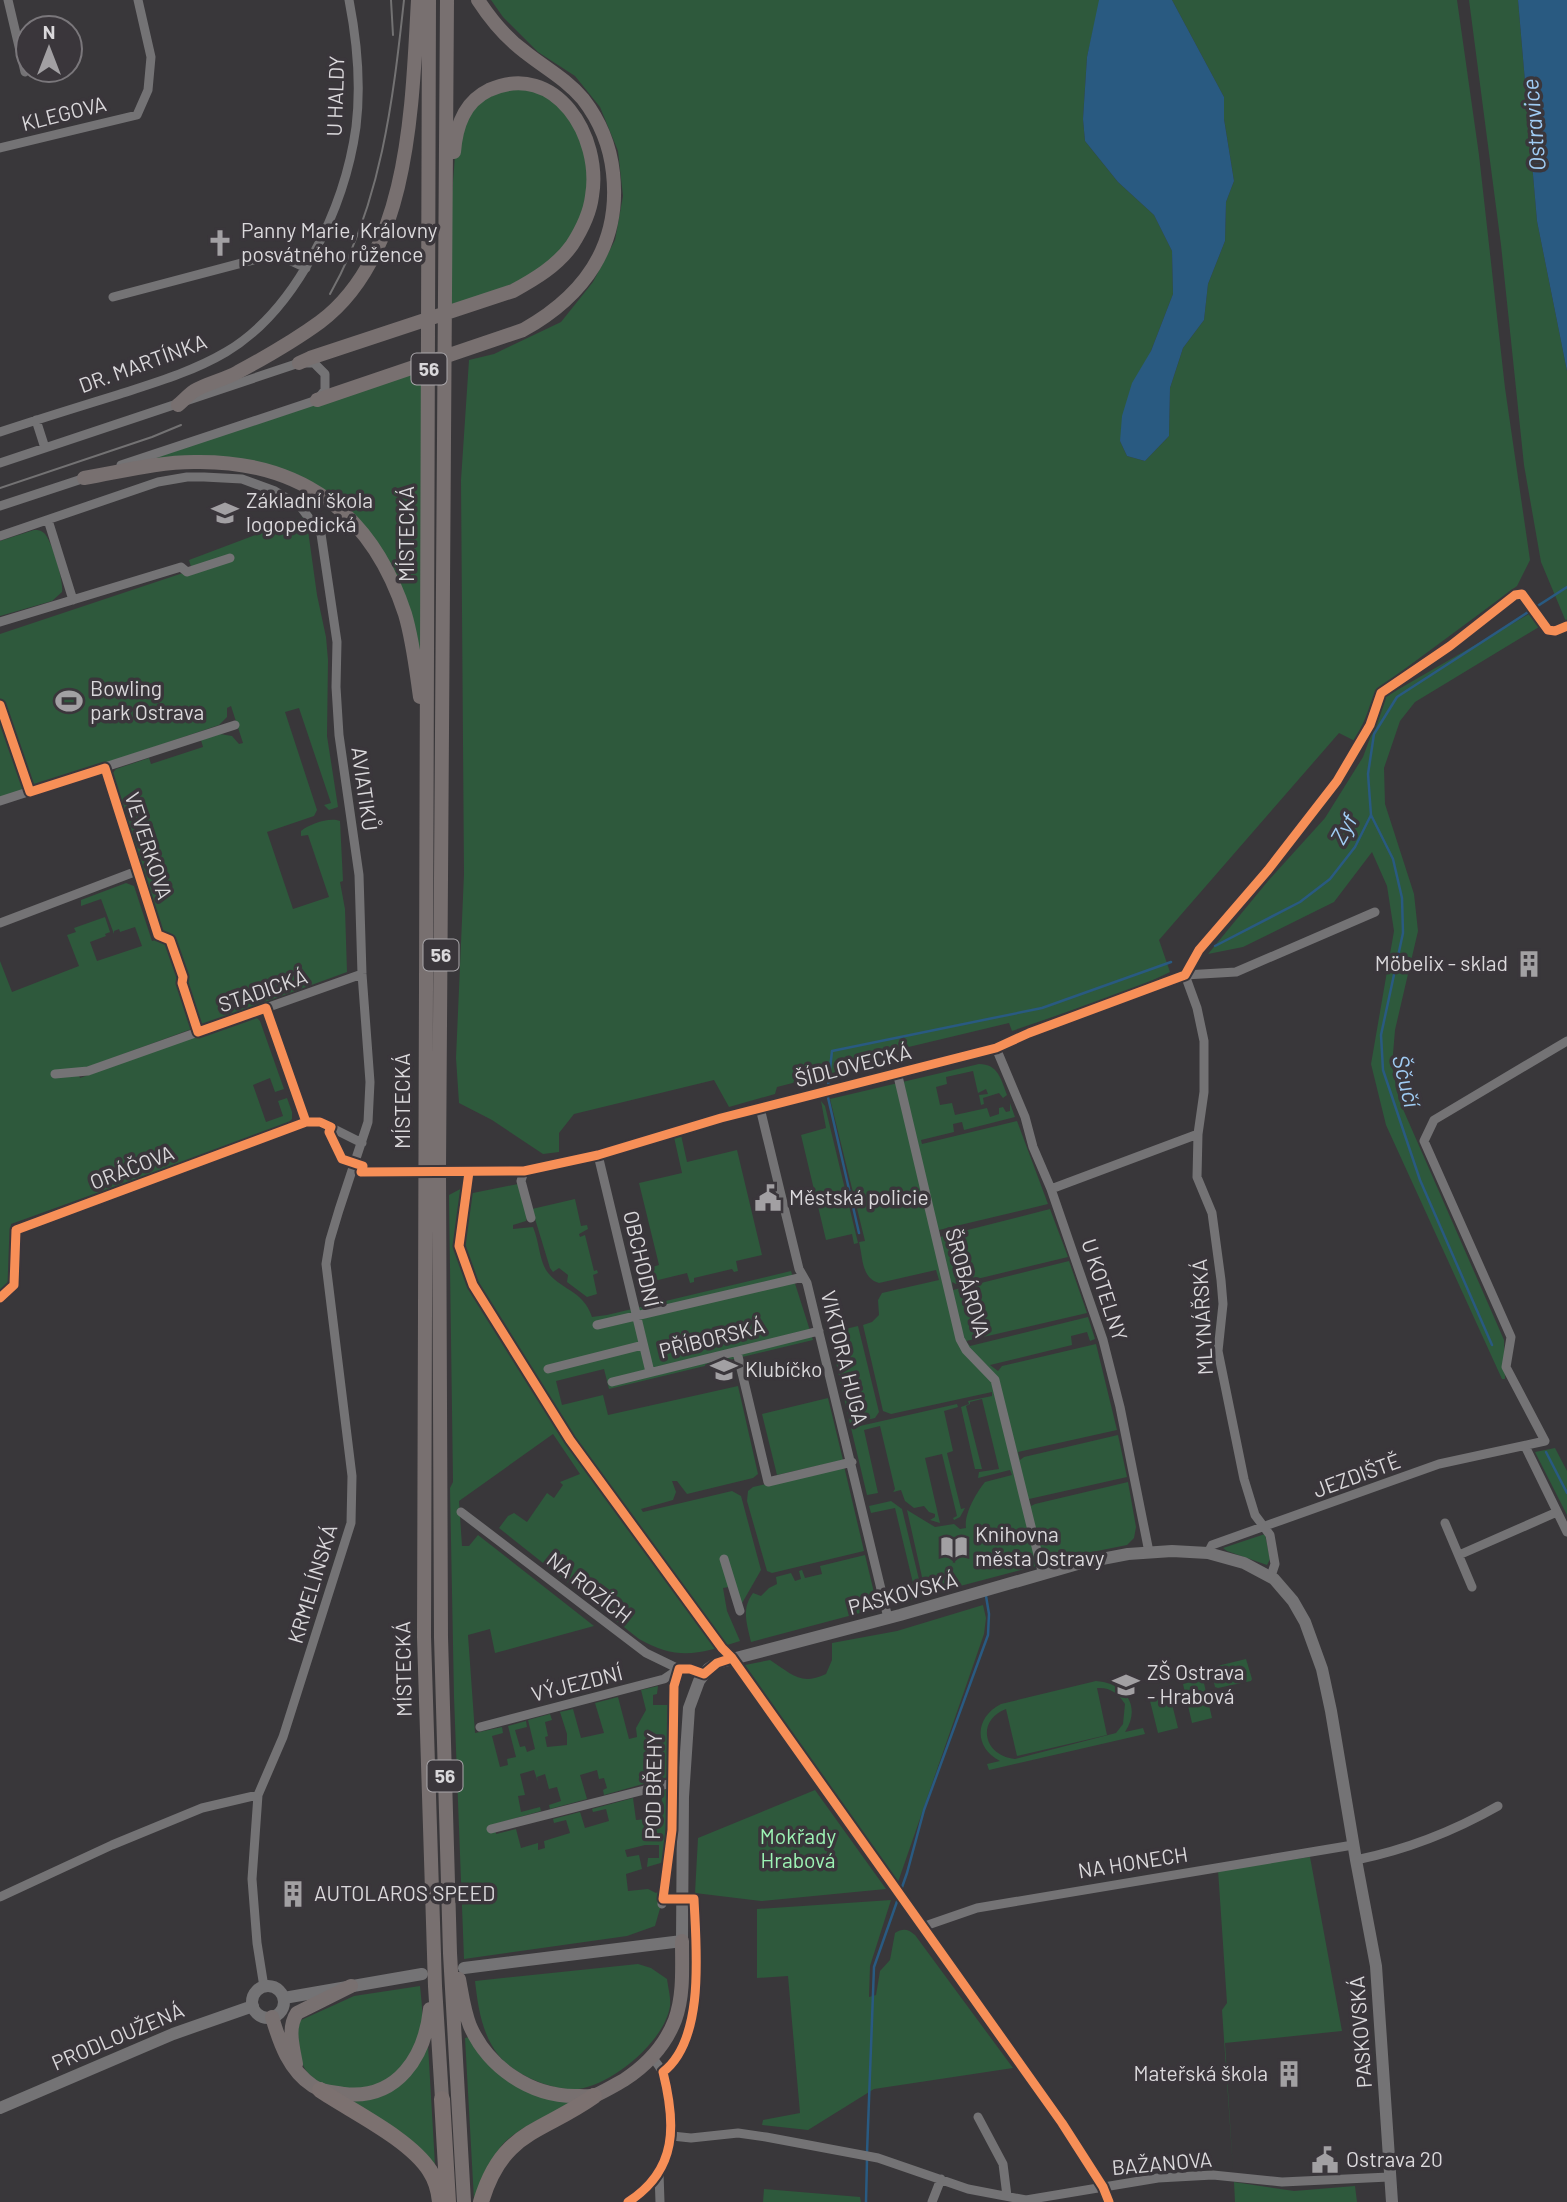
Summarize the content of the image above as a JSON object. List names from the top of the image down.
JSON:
{
  "streets": {
    "highway": ["56", "MÍSTECKÁ"],
    "main road": ["PASKOVSKÁ", "PRODLOUŽENÁ"],
    "street": [
      "U HALDY",
      "KLEGOVA",
      "DR. MARTÍNKA",
      "AVIATIKŮ",
      "VEVERKOVA",
      "STADICKÁ",
      "ŠÍDLOVECKÁ",
      "ORÁČOVA",
      "OBCHODNÍ",
      "ŠROBÁROVA",
      "U KOTELNY",
      "MLYNÁŘSKÁ",
      "PŘÍBORSKÁ",
      "VIKTORA HUGA",
      "JEZDIŠTĚ",
      "KRMELÍNSKÁ",
      "NA ROZÍCH",
      "VÝJEZDNÍ",
      "POD BŘEHY",
      "NA HONECH",
      "BAŽANOVA"
    ]
  },
  "crossings": [
    ["U HALDY", "DR. MARTÍNKA"],
    ["56", "MÍSTECKÁ"],
    ["AVIATIKŮ", "STADICKÁ"],
    ["AVIATIKŮ", "KRMELÍNSKÁ"],
    ["ŠÍDLOVECKÁ", "OBCHODNÍ"],
    ["ŠÍDLOVECKÁ", "ŠROBÁROVA"],
    ["ŠÍDLOVECKÁ", "U KOTELNY"],
    ["ŠÍDLOVECKÁ", "MLYNÁŘSKÁ"],
    ["ŠÍDLOVECKÁ", "VIKTORA HUGA"],
    ["OBCHODNÍ", "PŘÍBORSKÁ"],
    ["ŠROBÁROVA", "PASKOVSKÁ"],
    ["U KOTELNY", "PASKOVSKÁ"],
    ["MLYNÁŘSKÁ", "JEZDIŠTĚ"],
    ["MLYNÁŘSKÁ", "PASKOVSKÁ"],
    ["PŘÍBORSKÁ", "VIKTORA HUGA"],
    ["VIKTORA HUGA", "PASKOVSKÁ"],
    ["JEZDIŠTĚ", "PASKOVSKÁ"],
    ["KRMELÍNSKÁ", "PRODLOUŽENÁ"],
    ["NA ROZÍCH", "PASKOVSKÁ"],
    ["NA ROZÍCH", "VÝJEZDNÍ"],
    ["NA ROZÍCH", "POD BŘEHY"],
    ["PASKOVSKÁ", "NA HONECH"],
    ["PASKOVSKÁ", "BAŽANOVA"],
    ["VÝJEZDNÍ", "POD BŘEHY"]
  ],
  "water": ["Ostravice", "Zyf", "Ščučí"],
  "parks": ["Mokřady Hrabová"],
  "places": {
    "church": ["Panny Marie, Královny posvátného růžence"],
    "school or university": ["Základní škola logopedická", "Klubíčko", "ZŠ Ostrava - Hrabová"],
    "sports": ["Bowling park Ostrava"],
    "building": ["Möbelix - sklad", "AUTOLAROS SPEED", "Mateřská škola"],
    "public building": ["Městská policie", "Ostrava 20"],
    "library": ["Knihovna města Ostravy"]
  },
  "north": "top"
}
